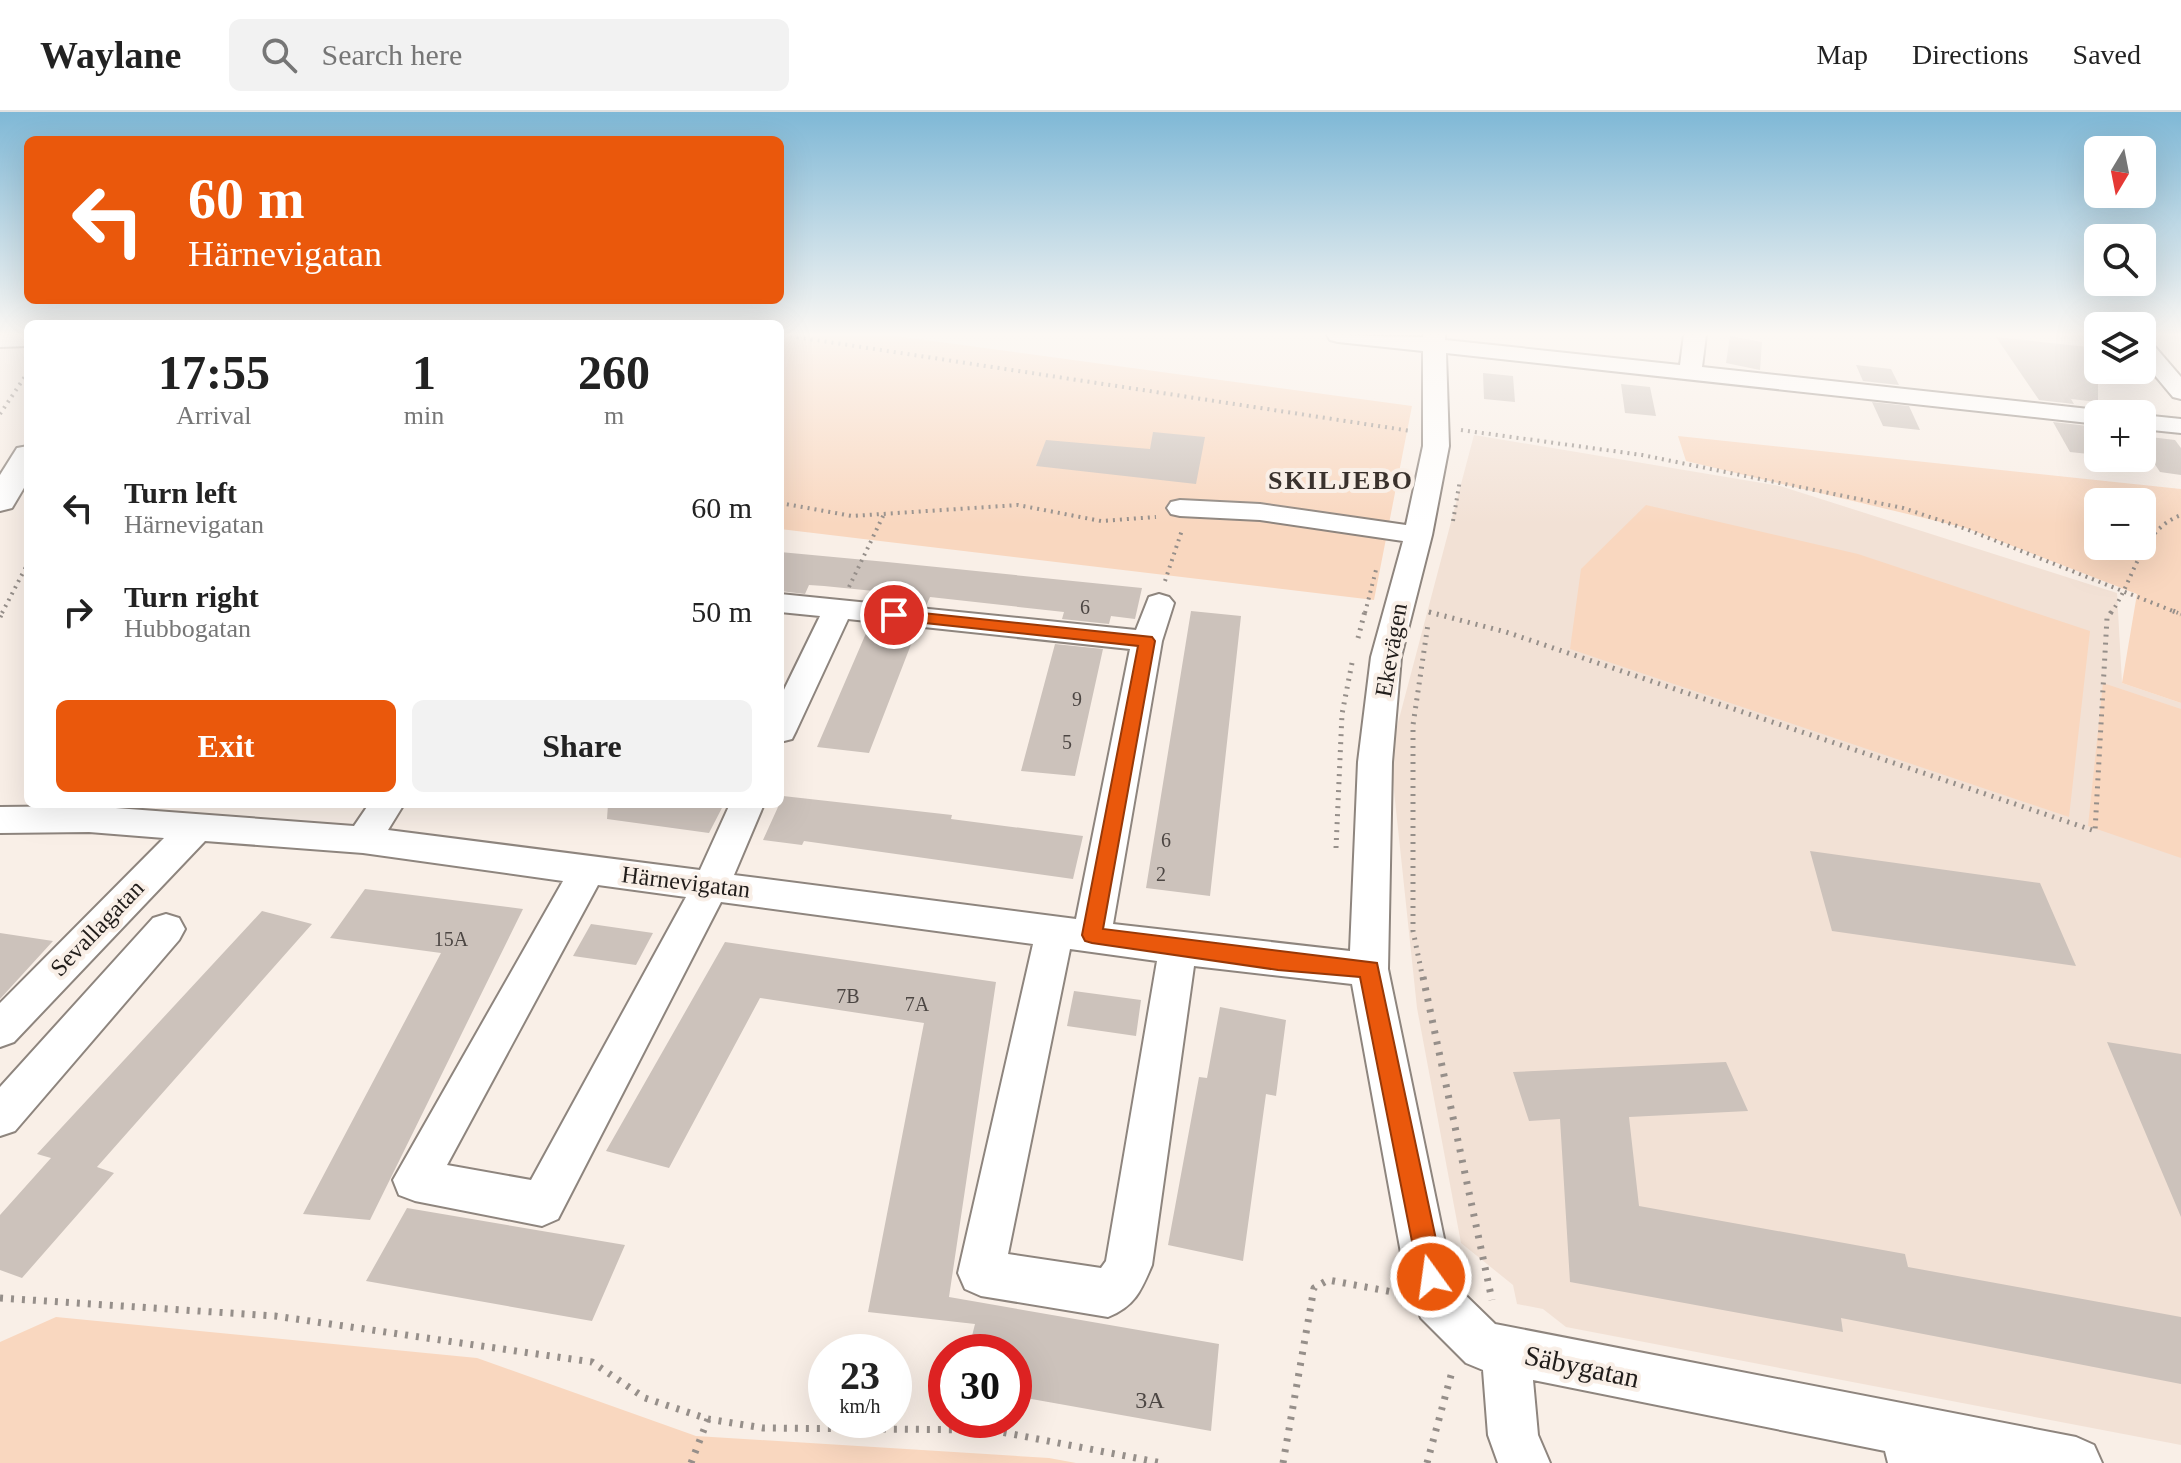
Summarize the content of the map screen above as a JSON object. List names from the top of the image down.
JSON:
{
  "streets": {
    "street": [
      "Ekevägen",
      "Härnevigatan",
      "Sevallagatan",
      "Säbygatan"
    ]
  },
  "crossings": [
    ["Ekevägen", "Härnevigatan"],
    ["Härnevigatan", "Sevallagatan"]
  ],
  "districts": ["SKILJEBO"],
  "house_numbers": [
    "6",
    "9",
    "5",
    "6",
    "2",
    "15A",
    "7B",
    "7A",
    "3A"
  ],
  "north": "bottom",
  "page": {
    "header": "Waylane",
    "search": "Search here",
    "nav": ["Map", "Directions", "Saved"],
    "map_buttons": ["+", "−"],
    "turn": ["60 m", "Härnevigatan"],
    "eta": [
      "17:55",
      "Arrival",
      "1",
      "min",
      "260",
      "m"
    ],
    "list": [
      {
        "name": "Turn left",
        "note": "Härnevigatan",
        "value": "60 m"
      },
      {
        "name": "Turn right",
        "note": "Hubbogatan",
        "value": "50 m"
      }
    ],
    "buttons": ["Exit", "Share"],
    "speed": "23 km/h",
    "limit": "30"
  }
}
